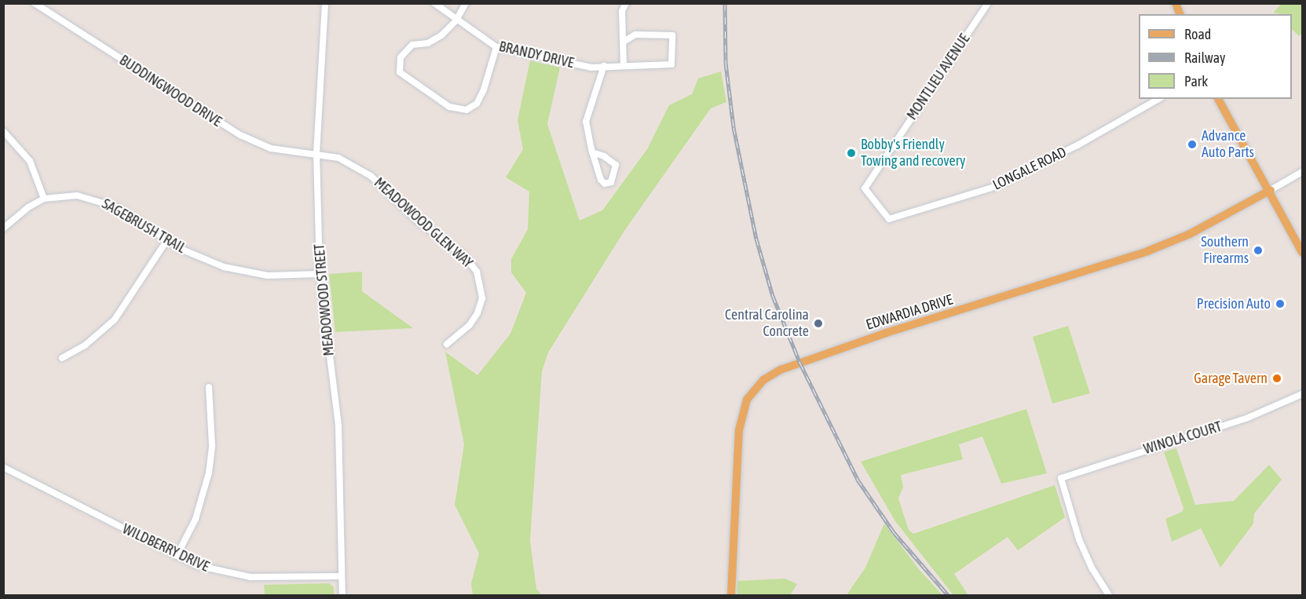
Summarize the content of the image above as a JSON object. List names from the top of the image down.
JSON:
{
  "streets": {
    "main road": ["EDWARDIA DRIVE"],
    "street": [
      "BRANDY DRIVE",
      "MONTLIEU AVENUE",
      "BUDDINGWOOD DRIVE",
      "LONGALE ROAD",
      "MEADOWOOD GLEN WAY",
      "SAGEBRUSH TRAIL",
      "MEADOWOOD STREET",
      "WINOLA COURT",
      "WILDBERRY DRIVE"
    ]
  },
  "crossings": [
    ["MONTLIEU AVENUE", "LONGALE ROAD"],
    ["BUDDINGWOOD DRIVE", "MEADOWOOD GLEN WAY"],
    ["BUDDINGWOOD DRIVE", "MEADOWOOD STREET"],
    ["MEADOWOOD GLEN WAY", "MEADOWOOD STREET"],
    ["SAGEBRUSH TRAIL", "MEADOWOOD STREET"],
    ["MEADOWOOD STREET", "WILDBERRY DRIVE"]
  ],
  "places": [
    "Advance Auto Parts",
    "Bobby's Friendly Towing and recovery",
    "Southern Firearms",
    "Precision Auto",
    "Central Carolina Concrete",
    "Garage Tavern"
  ],
  "legend": ["Road", "Railway", "Park"]
}
